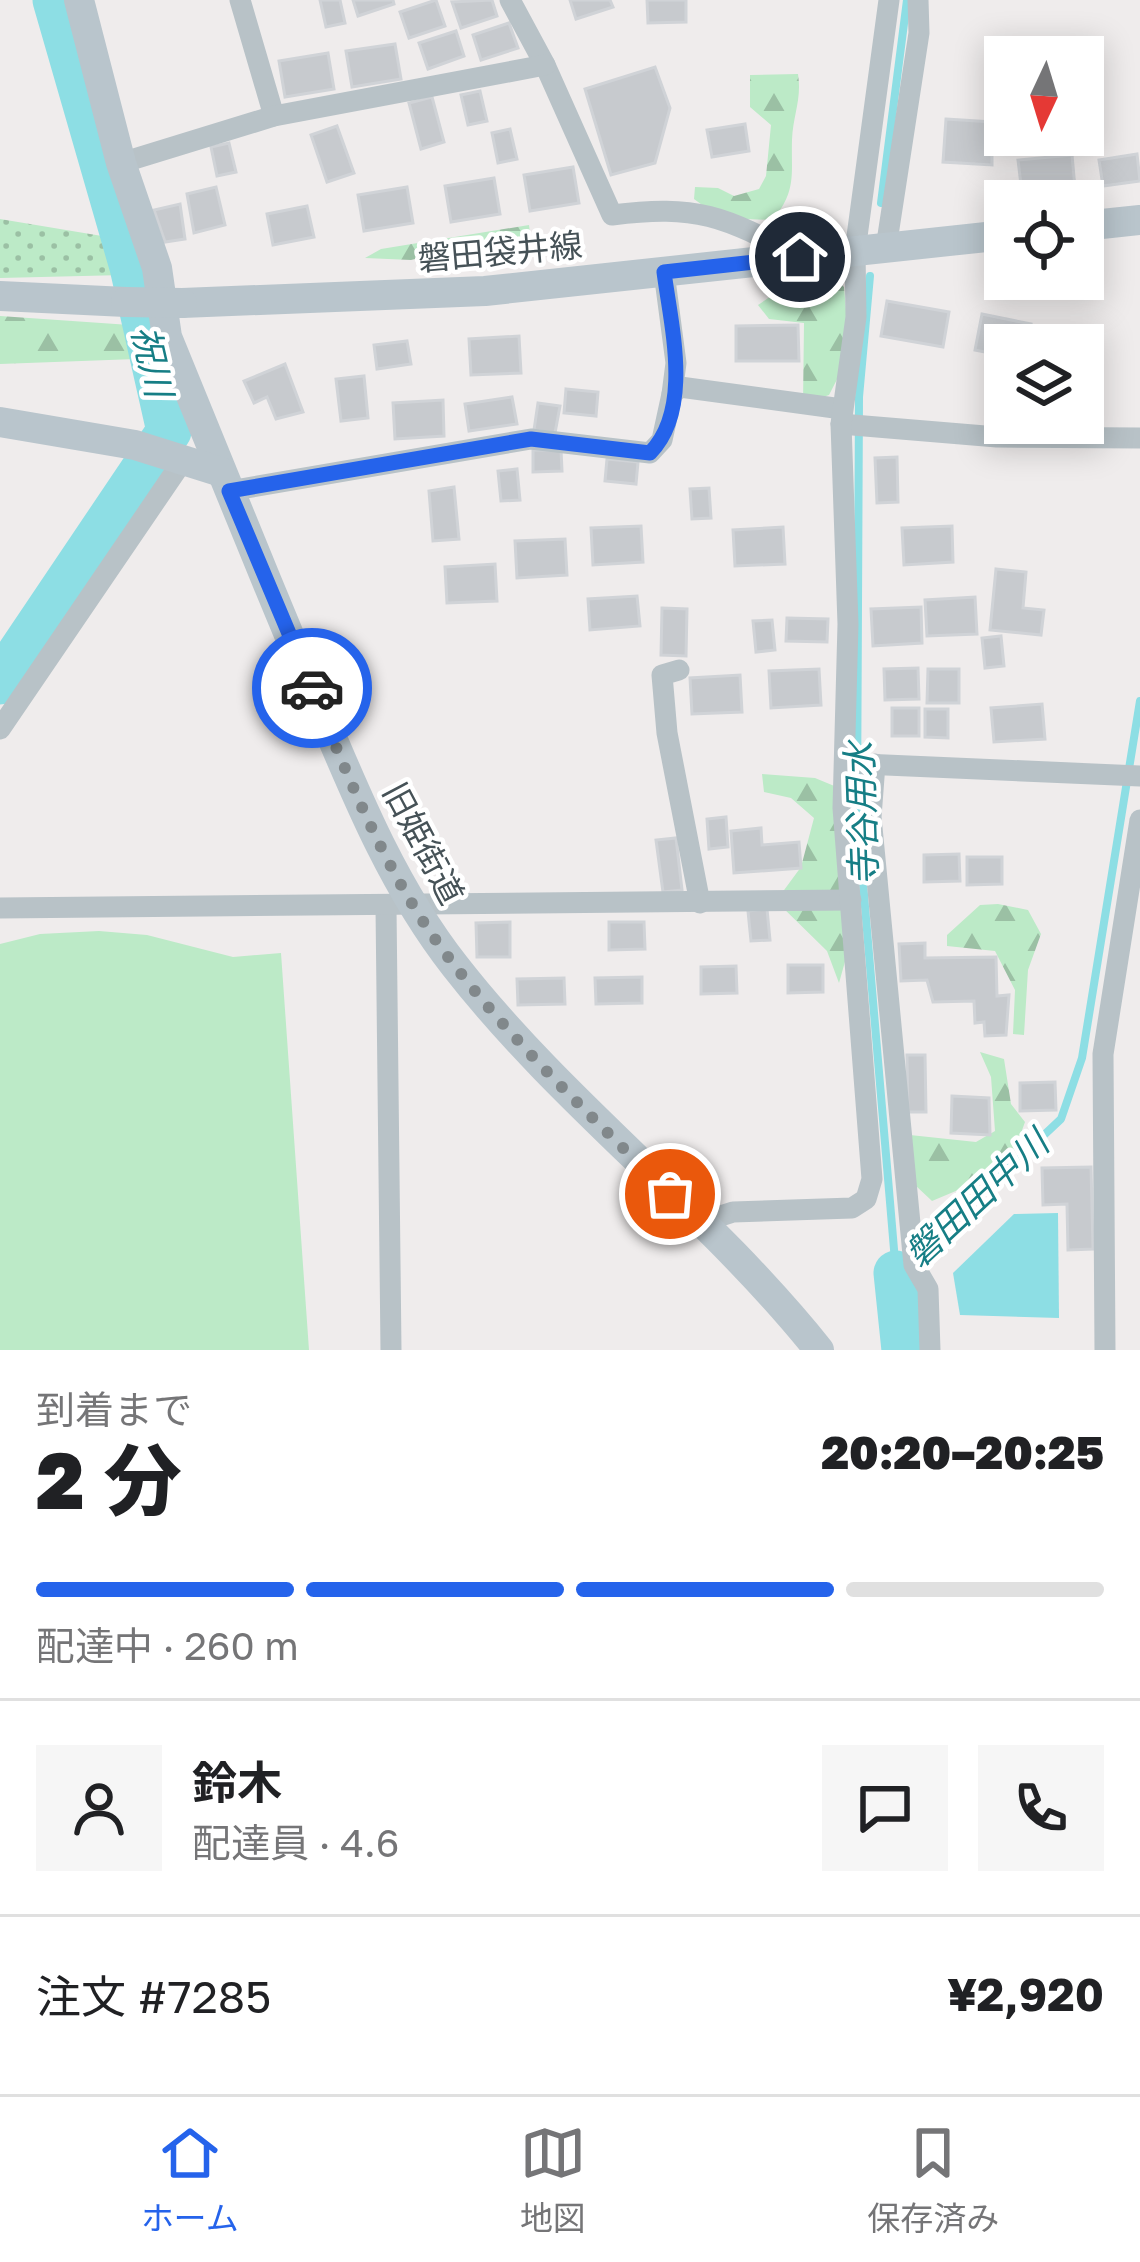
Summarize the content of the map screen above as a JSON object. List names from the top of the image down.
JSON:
{
  "streets": {
    "street": ["磐田袋井線", "旧姫街道"]
  },
  "water": ["祝川", "寺谷用水", "磐田田中川"],
  "north": "bottom",
  "page": {
    "heading": ["2 分", "到着まで", "20:20–20:25"],
    "panel": [
      "鈴木",
      "配達員 · 4.6",
      "注文 #7285",
      "¥2,920"
    ],
    "bar": "配達中 · 260 m",
    "tabs": ["ホーム", "地図", "保存済み"]
  }
}
